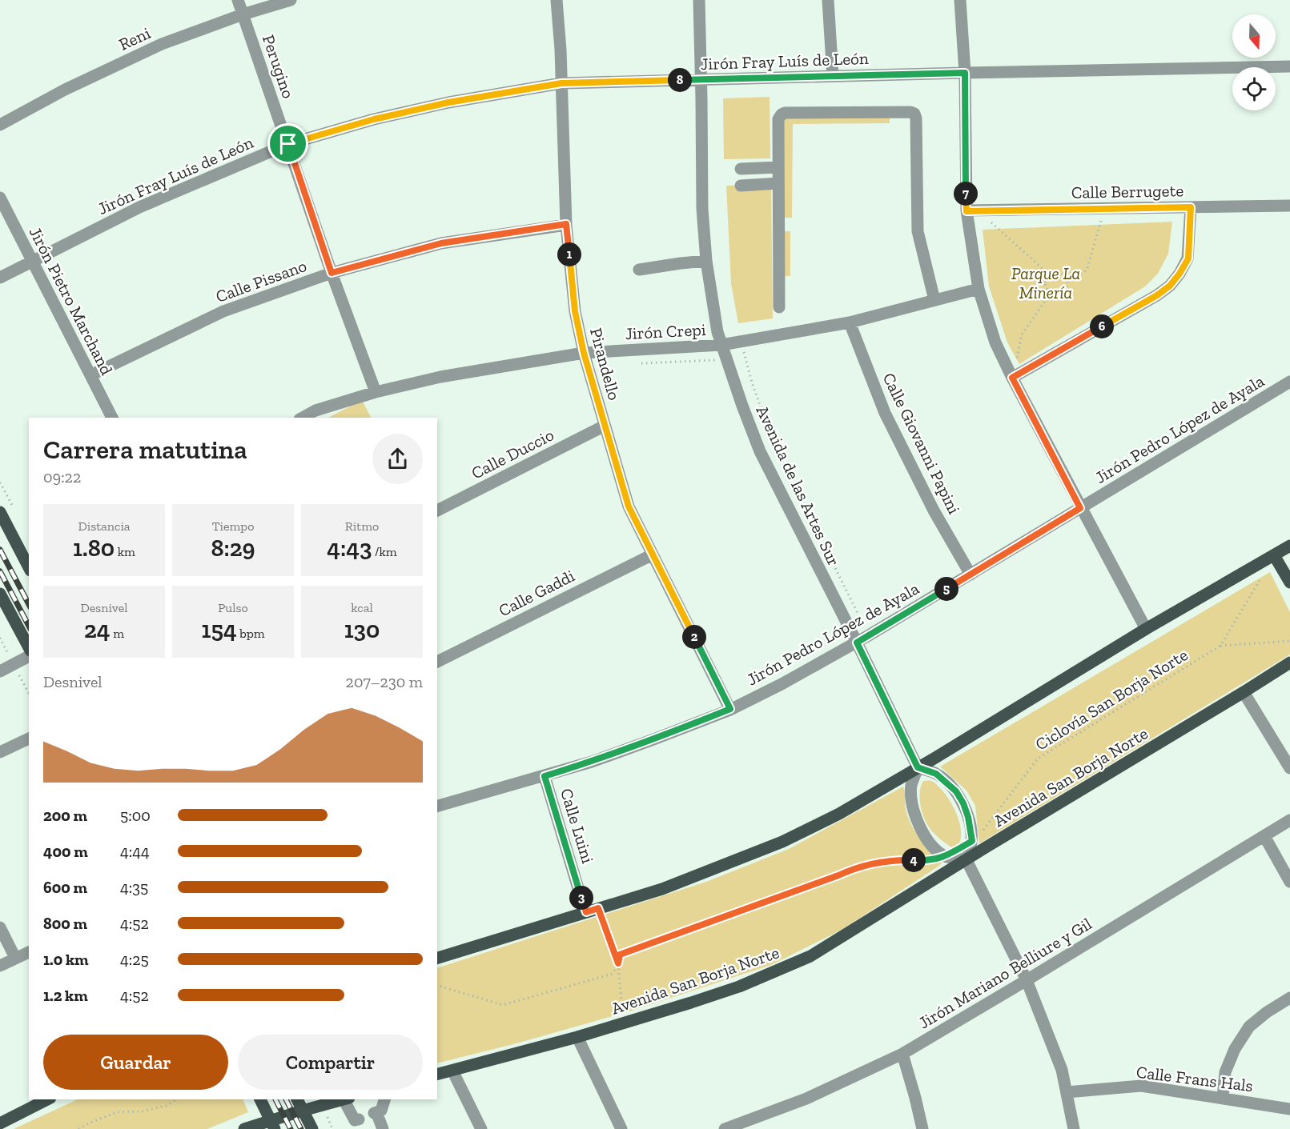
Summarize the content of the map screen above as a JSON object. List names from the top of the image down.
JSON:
{
  "streets": {
    "main road": ["Avenida San Borja Norte"],
    "street": [
      "Reni",
      "Jirón Fray Luís de León",
      "Perugino",
      "Calle Berrugete",
      "Calle Pissano",
      "Jirón Pietro Marchand",
      "Jirón Crepi",
      "Pirandello",
      "Jirón Pedro López de Ayala",
      "Calle Giovanni Papini",
      "Calle Duccio",
      "Avenida de las Artes Sur",
      "Calle Gaddi",
      "Calle Luini",
      "Jirón Mariano Belliure y Gil",
      "Calle Frans Hals"
    ],
    "path": ["Ciclovía San Borja Norte"]
  },
  "crossings": [
    ["Reni", "Perugino"],
    ["Jirón Fray Luís de León", "Perugino"],
    ["Jirón Fray Luís de León", "Jirón Pietro Marchand"],
    ["Jirón Fray Luís de León", "Pirandello"],
    ["Jirón Fray Luís de León", "Avenida de las Artes Sur"],
    ["Perugino", "Calle Pissano"],
    ["Perugino", "Jirón Crepi"],
    ["Calle Pissano", "Jirón Pietro Marchand"],
    ["Calle Pissano", "Pirandello"],
    ["Jirón Crepi", "Pirandello"],
    ["Jirón Crepi", "Calle Giovanni Papini"],
    ["Jirón Crepi", "Avenida de las Artes Sur"],
    ["Pirandello", "Jirón Pedro López de Ayala"],
    ["Pirandello", "Calle Duccio"],
    ["Pirandello", "Calle Gaddi"],
    ["Jirón Pedro López de Ayala", "Calle Giovanni Papini"],
    ["Jirón Pedro López de Ayala", "Avenida de las Artes Sur"],
    ["Jirón Pedro López de Ayala", "Calle Luini"]
  ],
  "parks": ["Parque La Minería"],
  "north": "bottom",
  "page": {
    "pins": [
      "8",
      "7",
      "1",
      "6",
      "5",
      "2",
      "4",
      "3"
    ],
    "heading": ["Carrera matutina", "09:22"],
    "stats": [
      ["Distancia", "1.80 km"],
      ["Tiempo", "8:29"],
      ["Ritmo", "4:43 /km"],
      ["Desnivel", "24 m"],
      ["Pulso", "154 bpm"],
      ["kcal", "130"]
    ],
    "chart": ["Desnivel", "207–230 m"],
    "list": [
      {
        "name": "200 m",
        "note": "5:00"
      },
      {
        "name": "400 m",
        "note": "4:44"
      },
      {
        "name": "600 m",
        "note": "4:35"
      },
      {
        "name": "800 m",
        "note": "4:52"
      },
      {
        "name": "1.0 km",
        "note": "4:25"
      },
      {
        "name": "1.2 km",
        "note": "4:52"
      }
    ],
    "buttons": ["Guardar", "Compartir"]
  }
}
